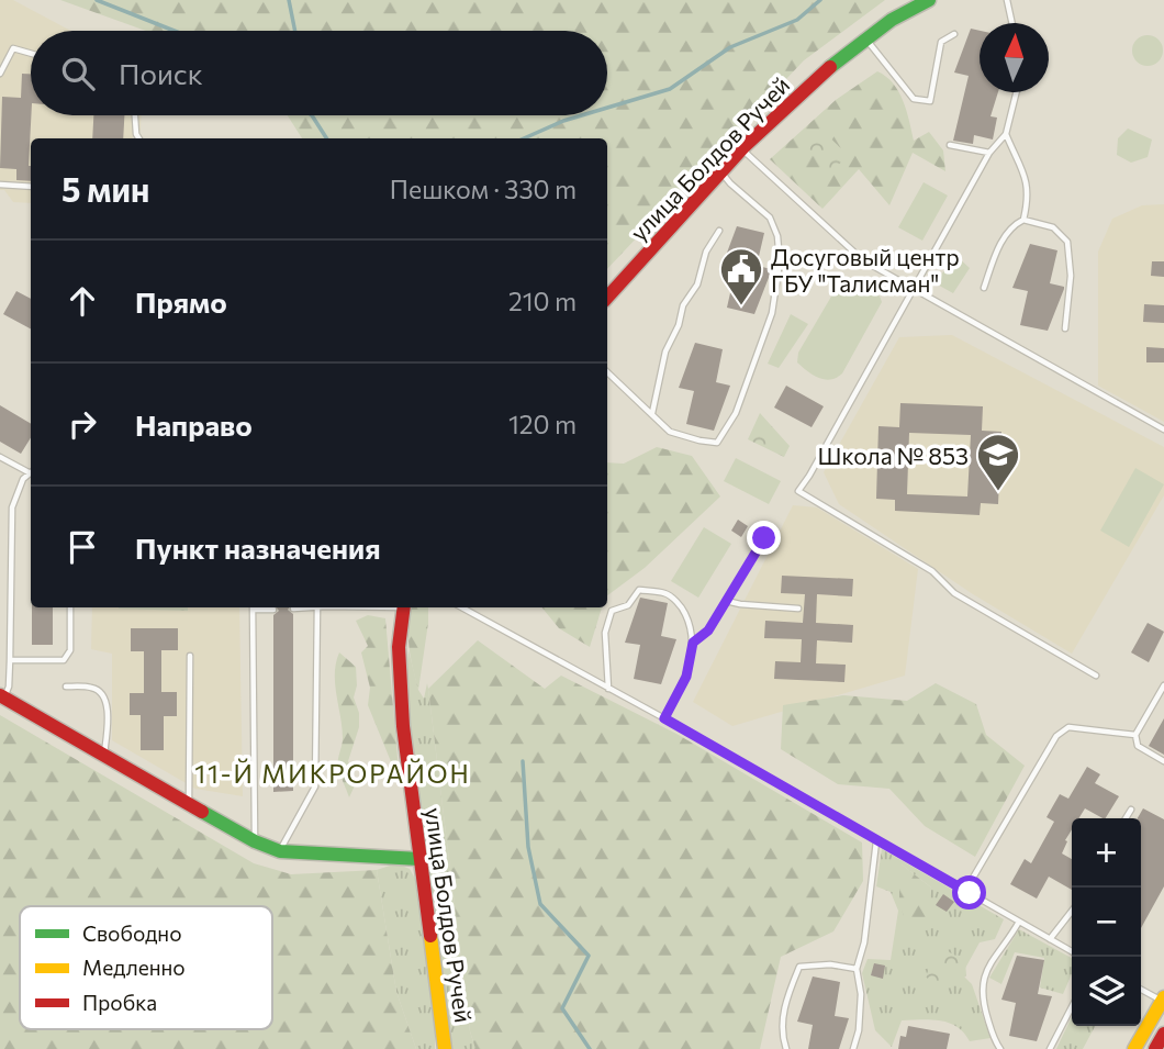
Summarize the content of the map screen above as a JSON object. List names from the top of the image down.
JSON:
{
  "streets": {
    "street": ["улица Болдов Ручей"]
  },
  "districts": ["11-Й МИКРОРАЙОН"],
  "places": {
    "public building": ["Досуговый центр ГБУ \"Талисман\""],
    "school or university": ["Школа № 853"]
  },
  "legend": ["Свободно", "Медленно", "Пробка"],
  "north": "top",
  "page": {
    "search": "Поиск",
    "heading": ["5 мин", "Пешком · 330 m"],
    "list": [
      ["Прямо", "210 m"],
      ["Направо", "120 m"],
      "Пункт назначения"
    ],
    "map_buttons": ["+", "−"]
  }
}
